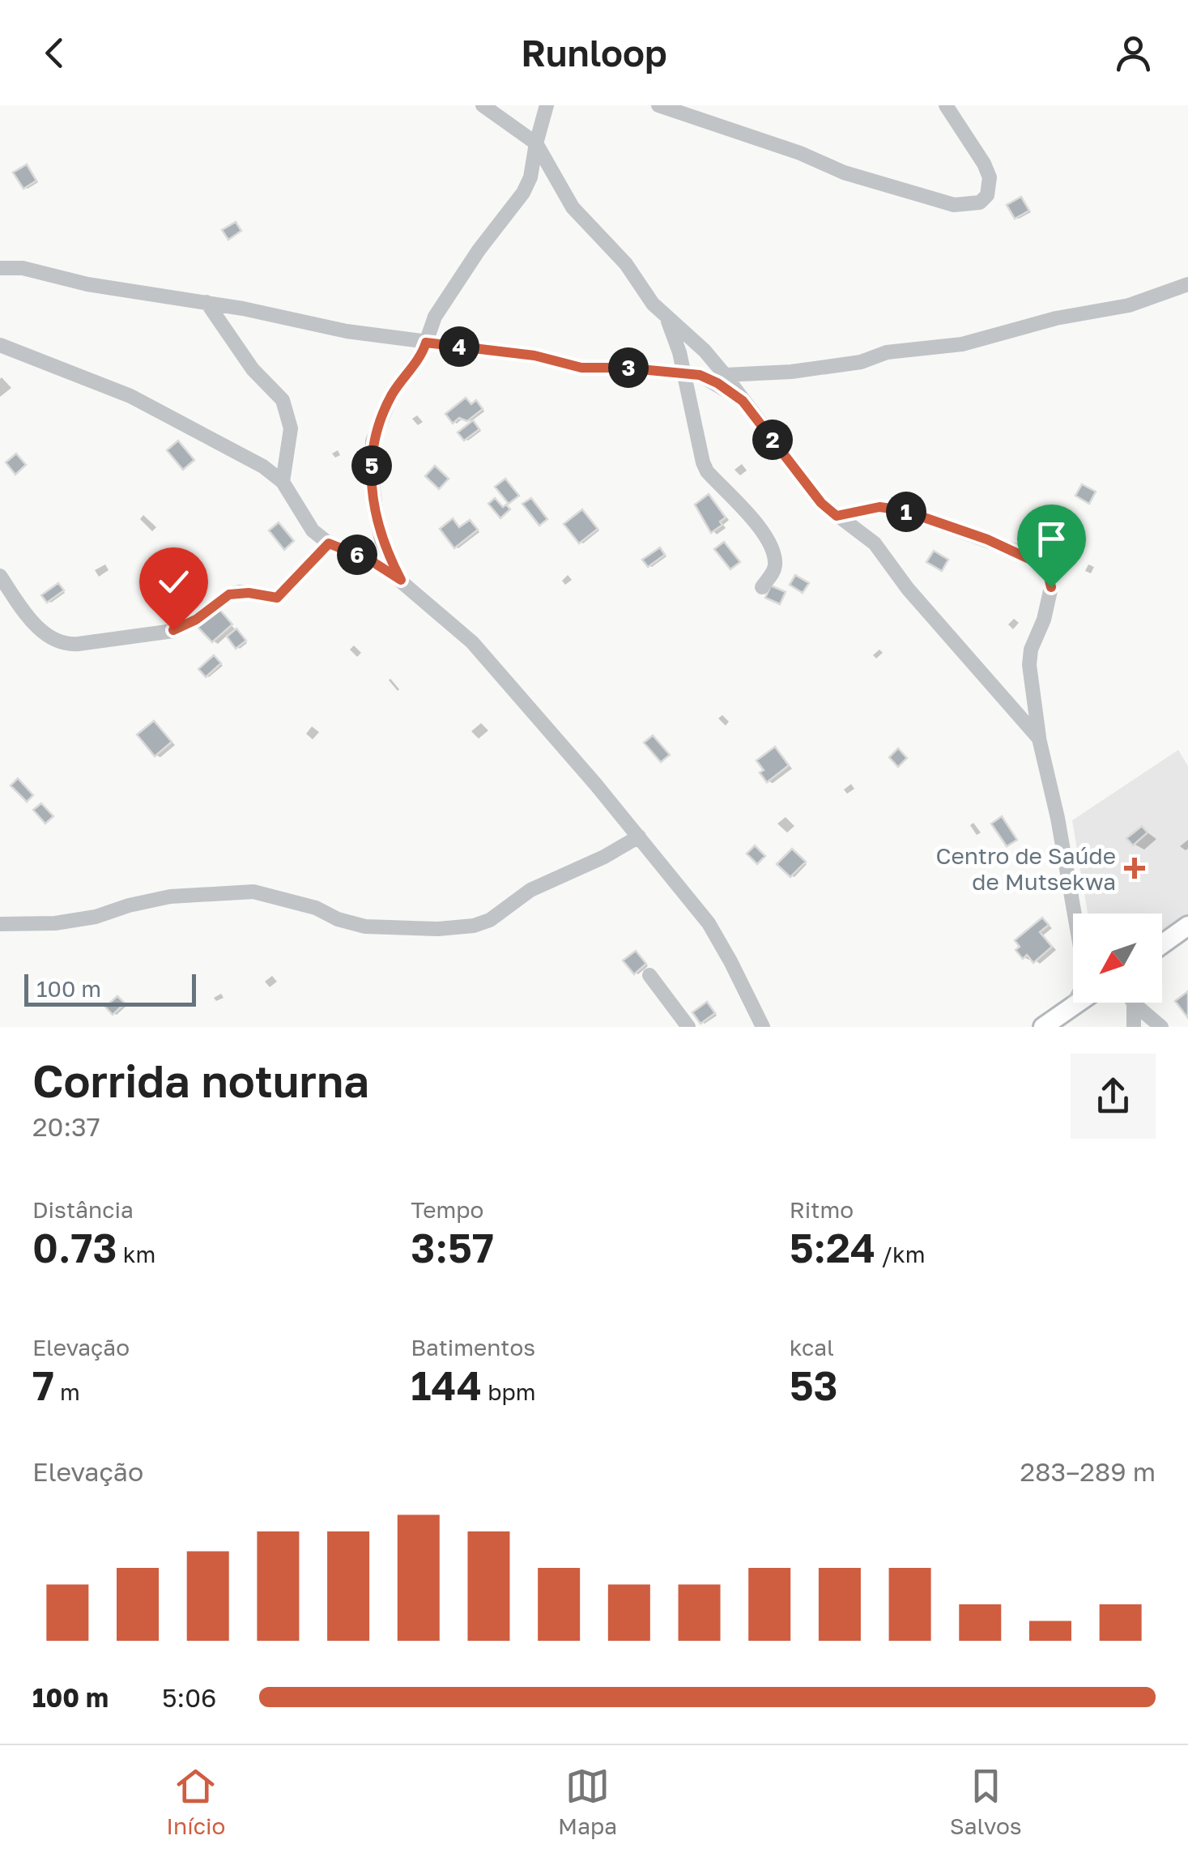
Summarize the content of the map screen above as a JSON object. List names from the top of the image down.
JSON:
{
  "places": {
    "health": ["Centro de Saúde de Mutsekwa"]
  },
  "scale_bar": "100 m",
  "north": "bottom left",
  "page": {
    "header": "Runloop",
    "pins": [
      "4",
      "3",
      "2",
      "5",
      "1",
      "6"
    ],
    "scale": "100 m",
    "heading": ["Corrida noturna", "20:37"],
    "stats": [
      ["Distância", "0.73 km"],
      ["Tempo", "3:57"],
      ["Ritmo", "5:24 /km"],
      ["Elevação", "7 m"],
      ["Batimentos", "144 bpm"],
      ["kcal", "53"]
    ],
    "chart": ["Elevação", "283–289 m"],
    "list": [
      {
        "name": "100 m",
        "note": "5:06"
      }
    ],
    "tabs": ["Início", "Mapa", "Salvos"]
  }
}
